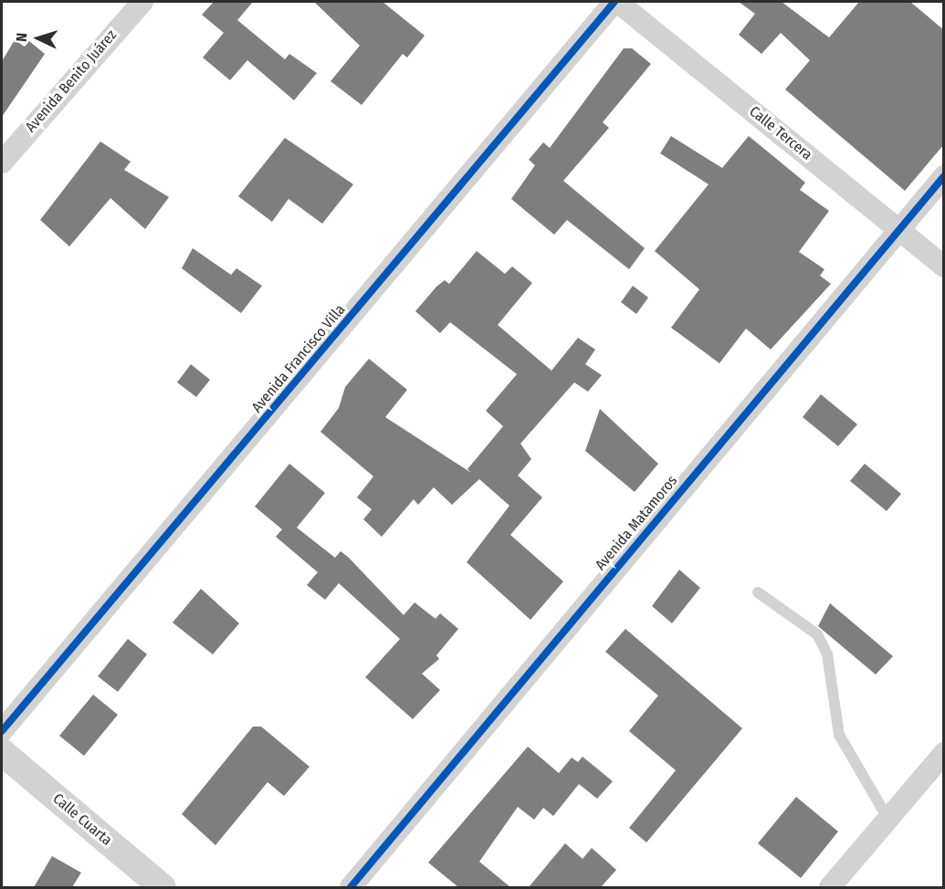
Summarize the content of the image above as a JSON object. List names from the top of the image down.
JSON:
{
  "streets": {
    "street": [
      "Avenida Benito Juárez",
      "Calle Tercera",
      "Avenida Francisco Villa",
      "Avenida Matamoros",
      "Calle Cuarta"
    ]
  },
  "crossings": [
    ["Calle Tercera", "Avenida Francisco Villa"],
    ["Calle Tercera", "Avenida Matamoros"]
  ],
  "north": "left"
}
